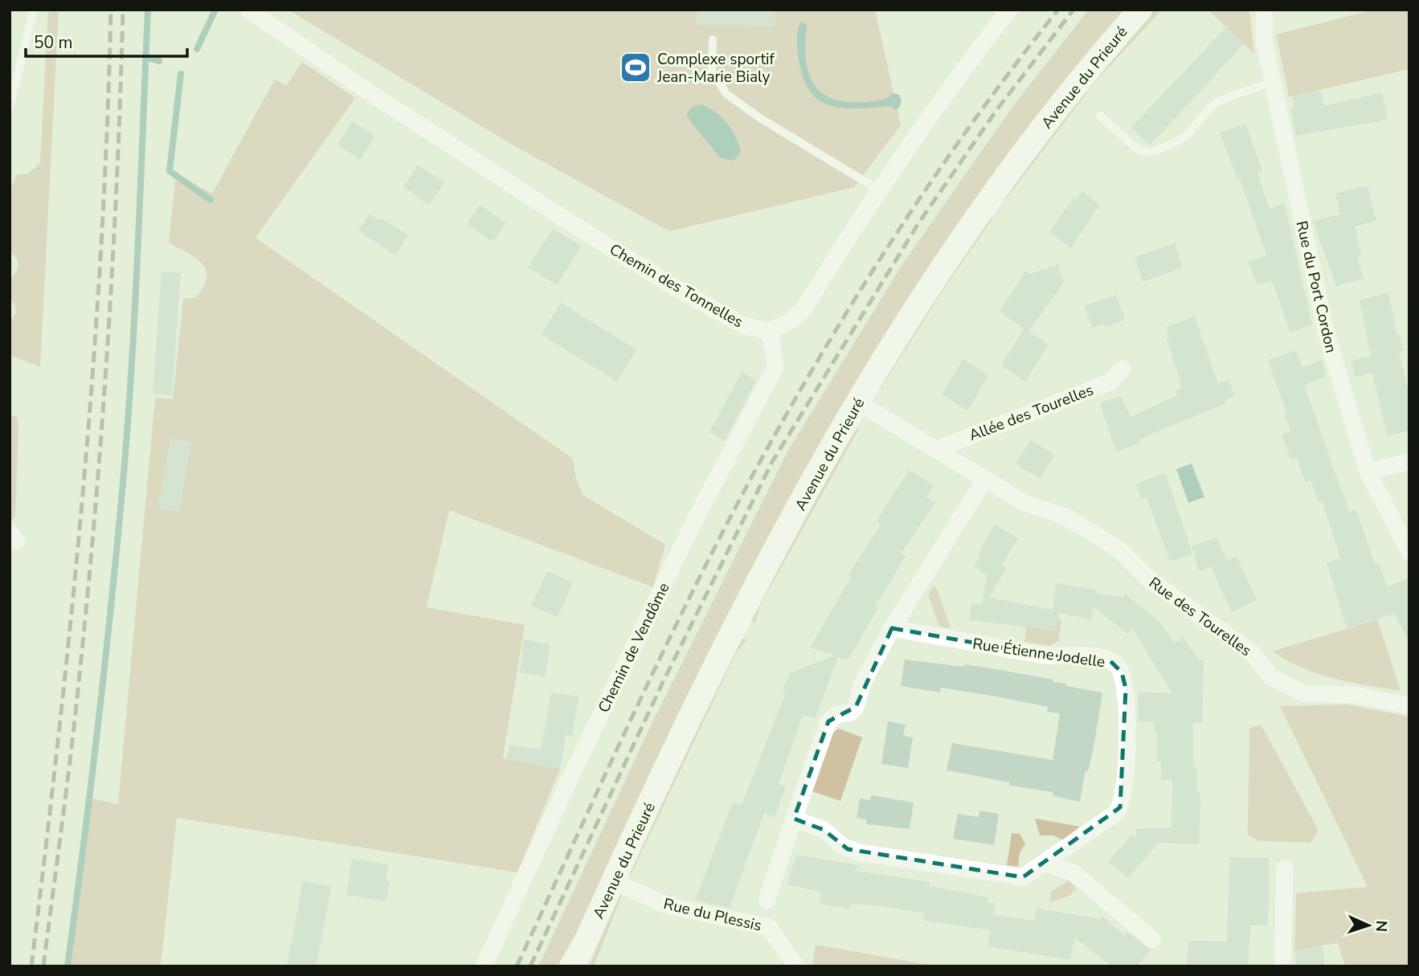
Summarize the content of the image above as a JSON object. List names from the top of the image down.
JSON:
{
  "streets": {
    "street": [
      "Avenue du Prieuré",
      "Chemin des Tonnelles",
      "Rue du Port Cordon",
      "Allée des Tourelles",
      "Rue des Tourelles",
      "Chemin de Vendôme",
      "Rue Étienne Jodelle",
      "Rue du Plessis"
    ]
  },
  "crossings": [
    ["Avenue du Prieuré", "Rue des Tourelles"],
    ["Avenue du Prieuré", "Rue du Plessis"],
    ["Chemin des Tonnelles", "Chemin de Vendôme"],
    ["Allée des Tourelles", "Rue des Tourelles"]
  ],
  "places": {
    "sports": ["Complexe sportif Jean-Marie Bialy"]
  },
  "scale_bar": "50 m",
  "north": "right"
}
